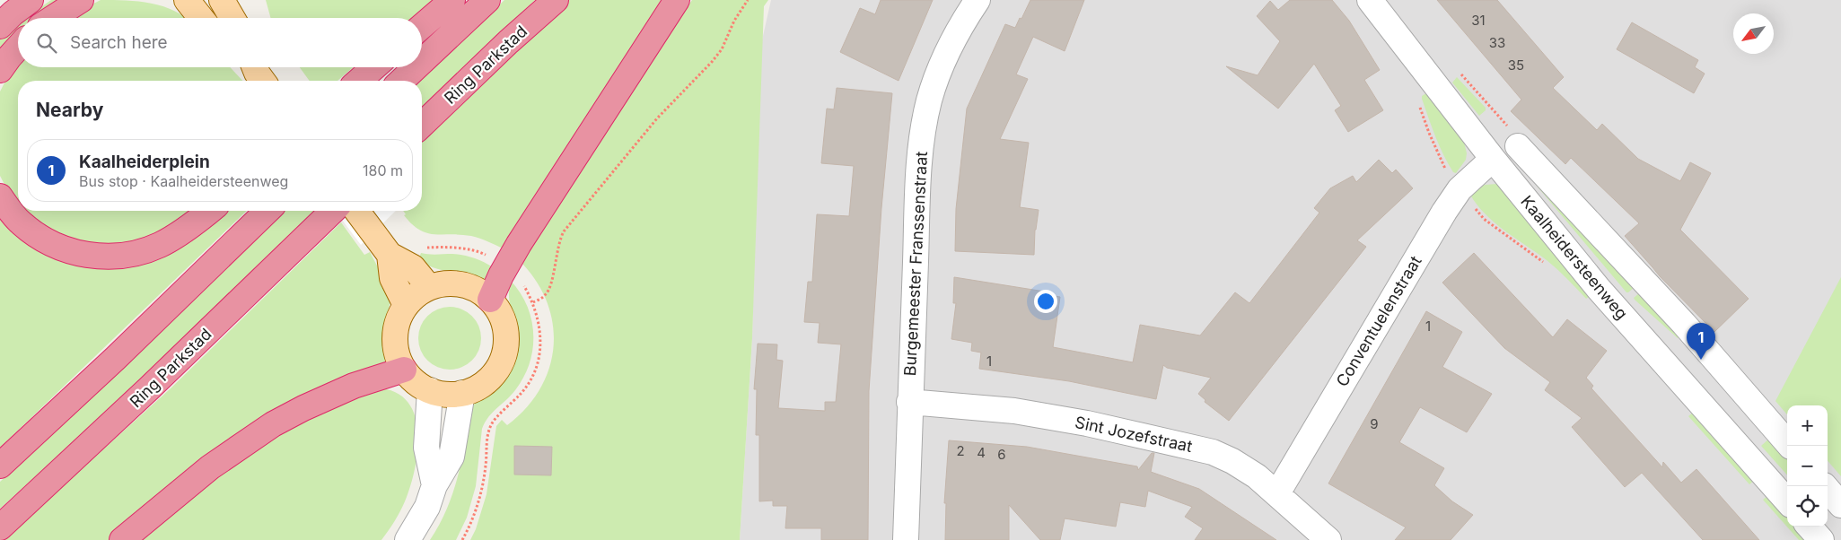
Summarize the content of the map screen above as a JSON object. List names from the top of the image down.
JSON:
{
  "streets": {
    "highway": ["Ring Parkstad"],
    "street": [
      "Kaalheidersteenweg",
      "Burgemeester Franssenstraat",
      "Conventuelenstraat",
      "Sint Jozefstraat"
    ]
  },
  "crossings": [
    ["Kaalheidersteenweg", "Conventuelenstraat"],
    ["Burgemeester Franssenstraat", "Sint Jozefstraat"],
    ["Conventuelenstraat", "Sint Jozefstraat"]
  ],
  "house_numbers": [
    "31",
    "33",
    "35",
    "1",
    "1",
    "9",
    "2",
    "4",
    "6"
  ],
  "north": "bottom left",
  "page": {
    "search": "Search here",
    "heading": "Nearby",
    "list": [
      {
        "mark": "1",
        "name": "Kaalheiderplein",
        "note": "Bus stop · Kaalheidersteenweg",
        "value": "180 m"
      }
    ],
    "pins": "1",
    "map_buttons": ["+", "−"]
  }
}
